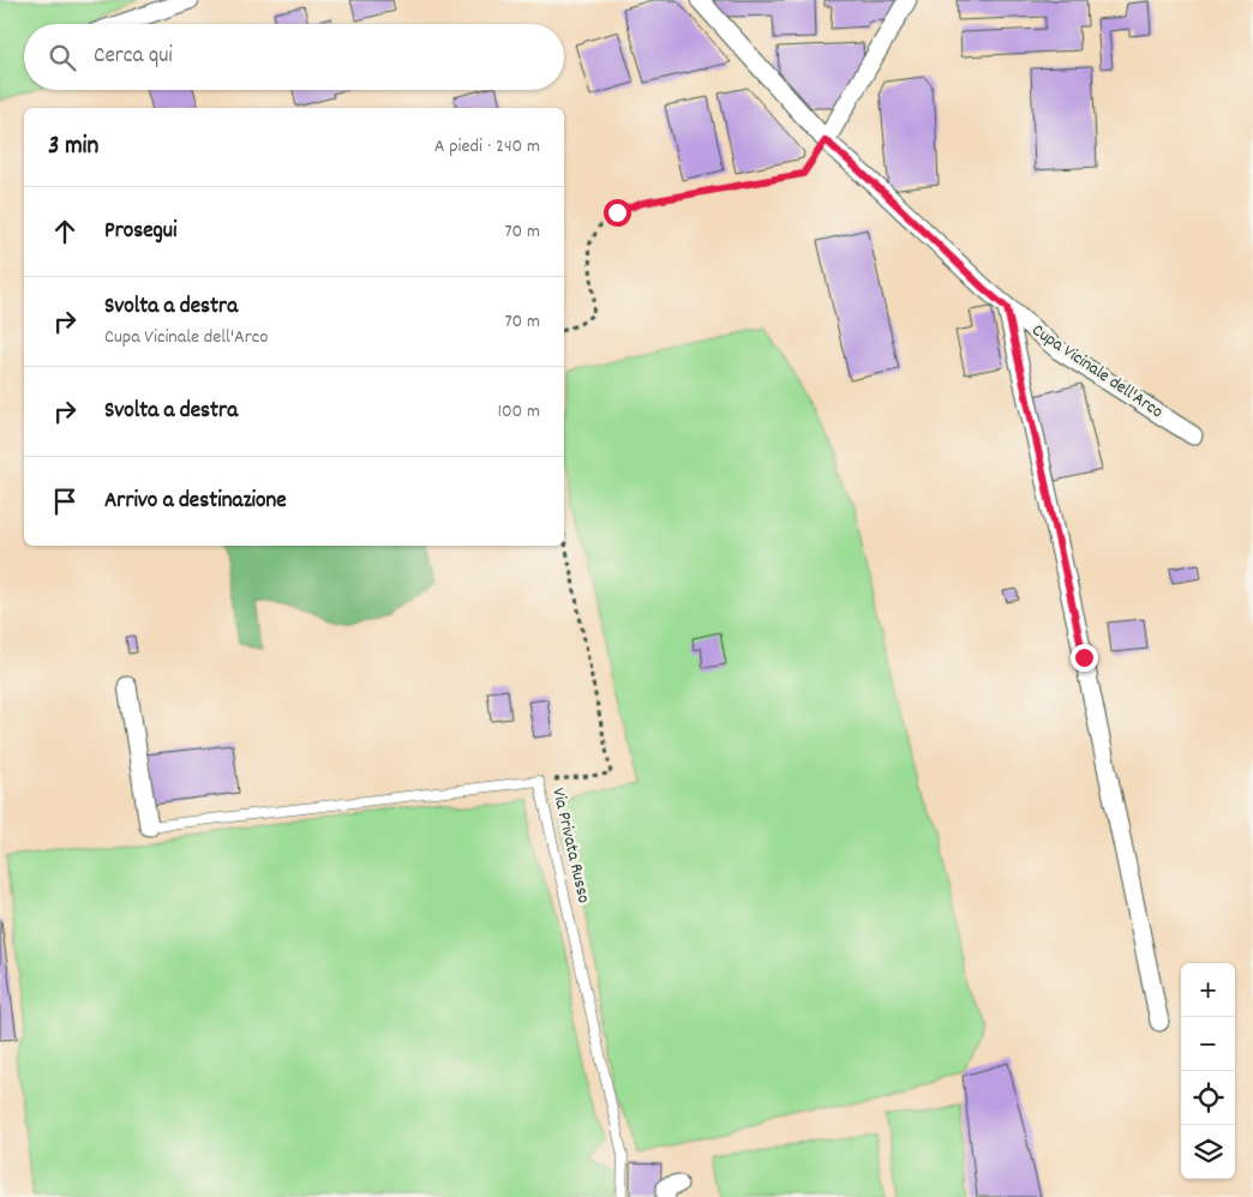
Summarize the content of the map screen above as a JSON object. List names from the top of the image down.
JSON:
{
  "streets": {
    "street": ["Cupa Vicinale dell'Arco"],
    "lane": ["Via Privata Russo"]
  },
  "page": {
    "search": "Cerca qui",
    "heading": ["3 min", "A piedi · 240 m"],
    "list": [
      ["Prosegui", "70 m"],
      ["Svolta a destra", "Cupa Vicinale dell'Arco", "70 m"],
      ["Svolta a destra", "100 m"],
      "Arrivo a destinazione"
    ],
    "map_buttons": ["+", "−"]
  }
}
